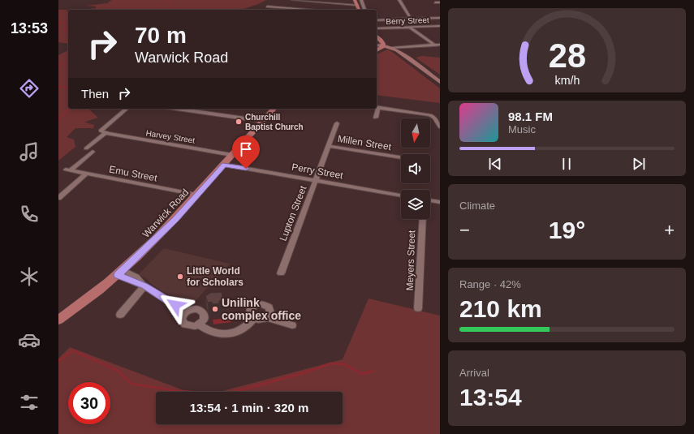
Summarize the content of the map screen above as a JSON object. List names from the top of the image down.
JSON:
{
  "streets": {
    "main road": ["Warwick Road"],
    "street": [
      "Berry Street",
      "Harvey Street",
      "Millen Street",
      "Perry Street",
      "Emu Street",
      "Lupton Street",
      "Meyers Street"
    ]
  },
  "crossings": [
    ["Harvey Street", "Warwick Road"],
    ["Millen Street", "Lupton Street"],
    ["Perry Street", "Warwick Road"],
    ["Perry Street", "Lupton Street"],
    ["Emu Street", "Warwick Road"]
  ],
  "places": ["Churchill Baptist Church", "Little World for Scholars", "Unilink complex office"],
  "north": "bottom",
  "page": {
    "tabs": "13:53",
    "turn": ["70 m", "Warwick Road"],
    "then": "Then",
    "song": ["98.1 FM", "Music"],
    "tile": [
      "Climate",
      ["Range · 42%", "210 km"],
      ["Arrival", "13:54"]
    ],
    "heat": ["−", "19°", "+"],
    "limit": "30",
    "trip": "13:54 · 1 min · 320 m",
    "gauge": ["28", "km/h"]
  }
}
